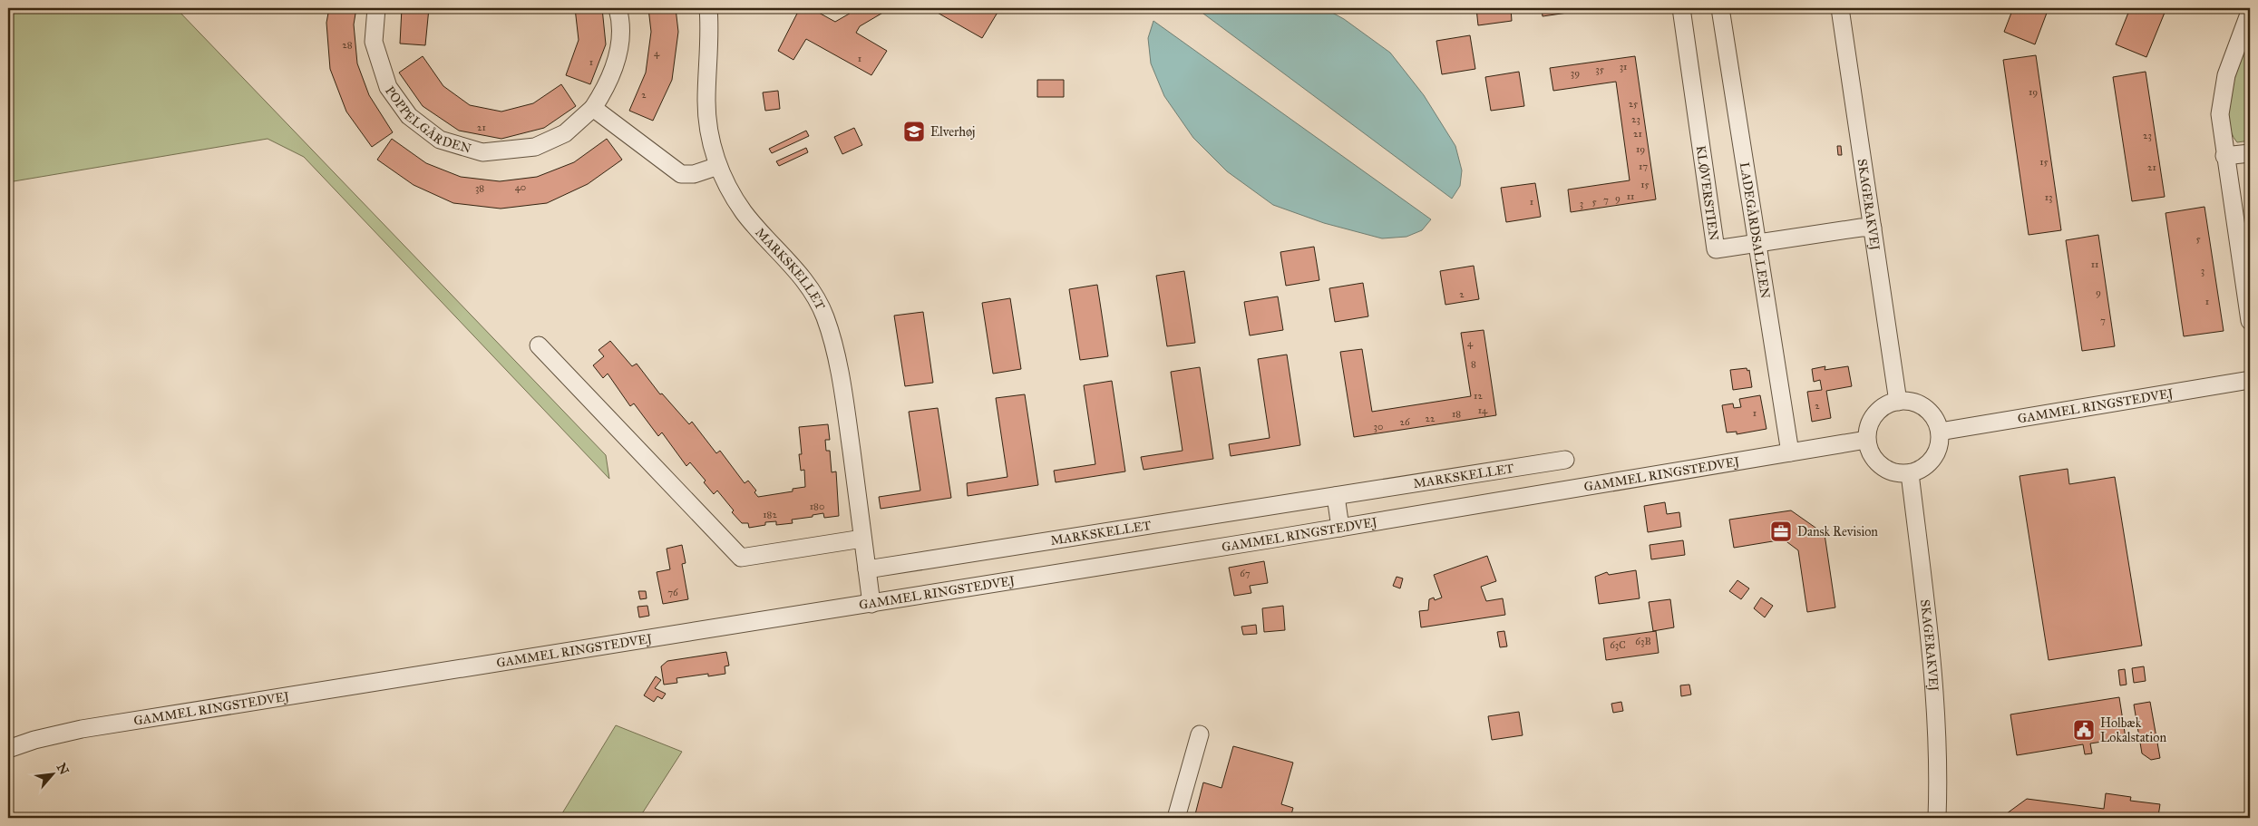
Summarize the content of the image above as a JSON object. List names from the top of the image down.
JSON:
{
  "streets": {
    "street": [
      "POPPELGÅRDEN",
      "KLØVERSTIEN",
      "SKAGERAKVEJ",
      "LADEGÅRDSALLEEN",
      "MARKSKELLET",
      "GAMMEL RINGSTEDVEJ"
    ]
  },
  "crossings": [
    ["KLØVERSTIEN", "SKAGERAKVEJ"],
    ["KLØVERSTIEN", "LADEGÅRDSALLEEN"],
    ["SKAGERAKVEJ", "GAMMEL RINGSTEDVEJ"],
    ["LADEGÅRDSALLEEN", "GAMMEL RINGSTEDVEJ"],
    ["MARKSKELLET", "GAMMEL RINGSTEDVEJ"]
  ],
  "places": {
    "school or university": ["Elverhøj"],
    "office": ["Dansk Revision"],
    "public building": ["Holbæk Lokalstation"]
  },
  "house_numbers": [
    "28",
    "4",
    "1",
    "1",
    "31",
    "35",
    "39",
    "19",
    "2",
    "25",
    "23",
    "21",
    "21",
    "23",
    "19",
    "15",
    "17",
    "21",
    "15",
    "40",
    "38",
    "11",
    "13",
    "9",
    "7",
    "1",
    "5",
    "3",
    "5",
    "11",
    "3",
    "9",
    "2",
    "1",
    "7",
    "4",
    "8",
    "12",
    "2",
    "14",
    "1",
    "18",
    "22",
    "26",
    "30",
    "180",
    "182",
    "67",
    "76",
    "63B",
    "63C"
  ],
  "north": "top right"
}
